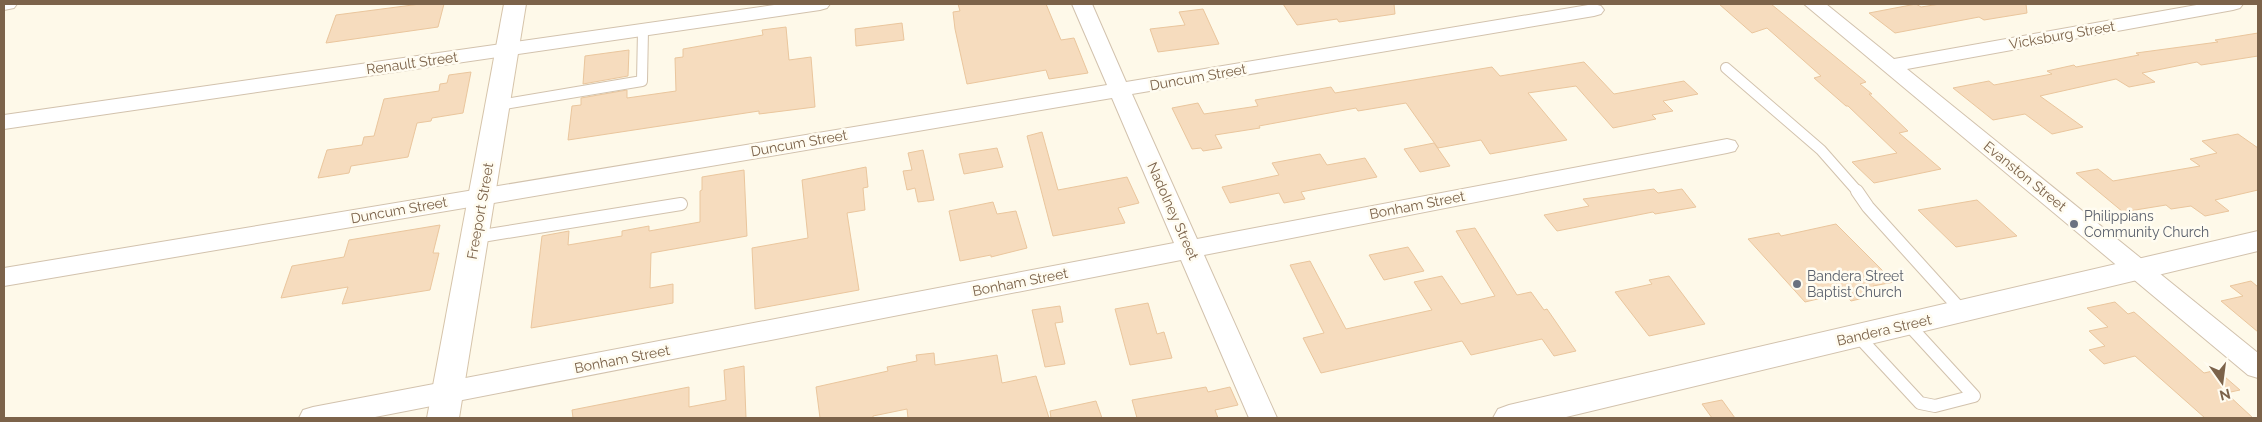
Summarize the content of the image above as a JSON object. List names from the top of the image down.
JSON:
{
  "streets": {
    "street": [
      "Vicksburg Street",
      "Renault Street",
      "Duncum Street",
      "Evanston Street",
      "Bonham Street",
      "Freeport Street",
      "Nadolney Street",
      "Bandera Street"
    ]
  },
  "crossings": [
    ["Vicksburg Street", "Evanston Street"],
    ["Renault Street", "Freeport Street"],
    ["Duncum Street", "Freeport Street"],
    ["Duncum Street", "Nadolney Street"],
    ["Evanston Street", "Bandera Street"],
    ["Bonham Street", "Freeport Street"],
    ["Bonham Street", "Nadolney Street"]
  ],
  "places": ["Philippians Community Church", "Bandera Street Baptist Church"],
  "north": "bottom"
}
